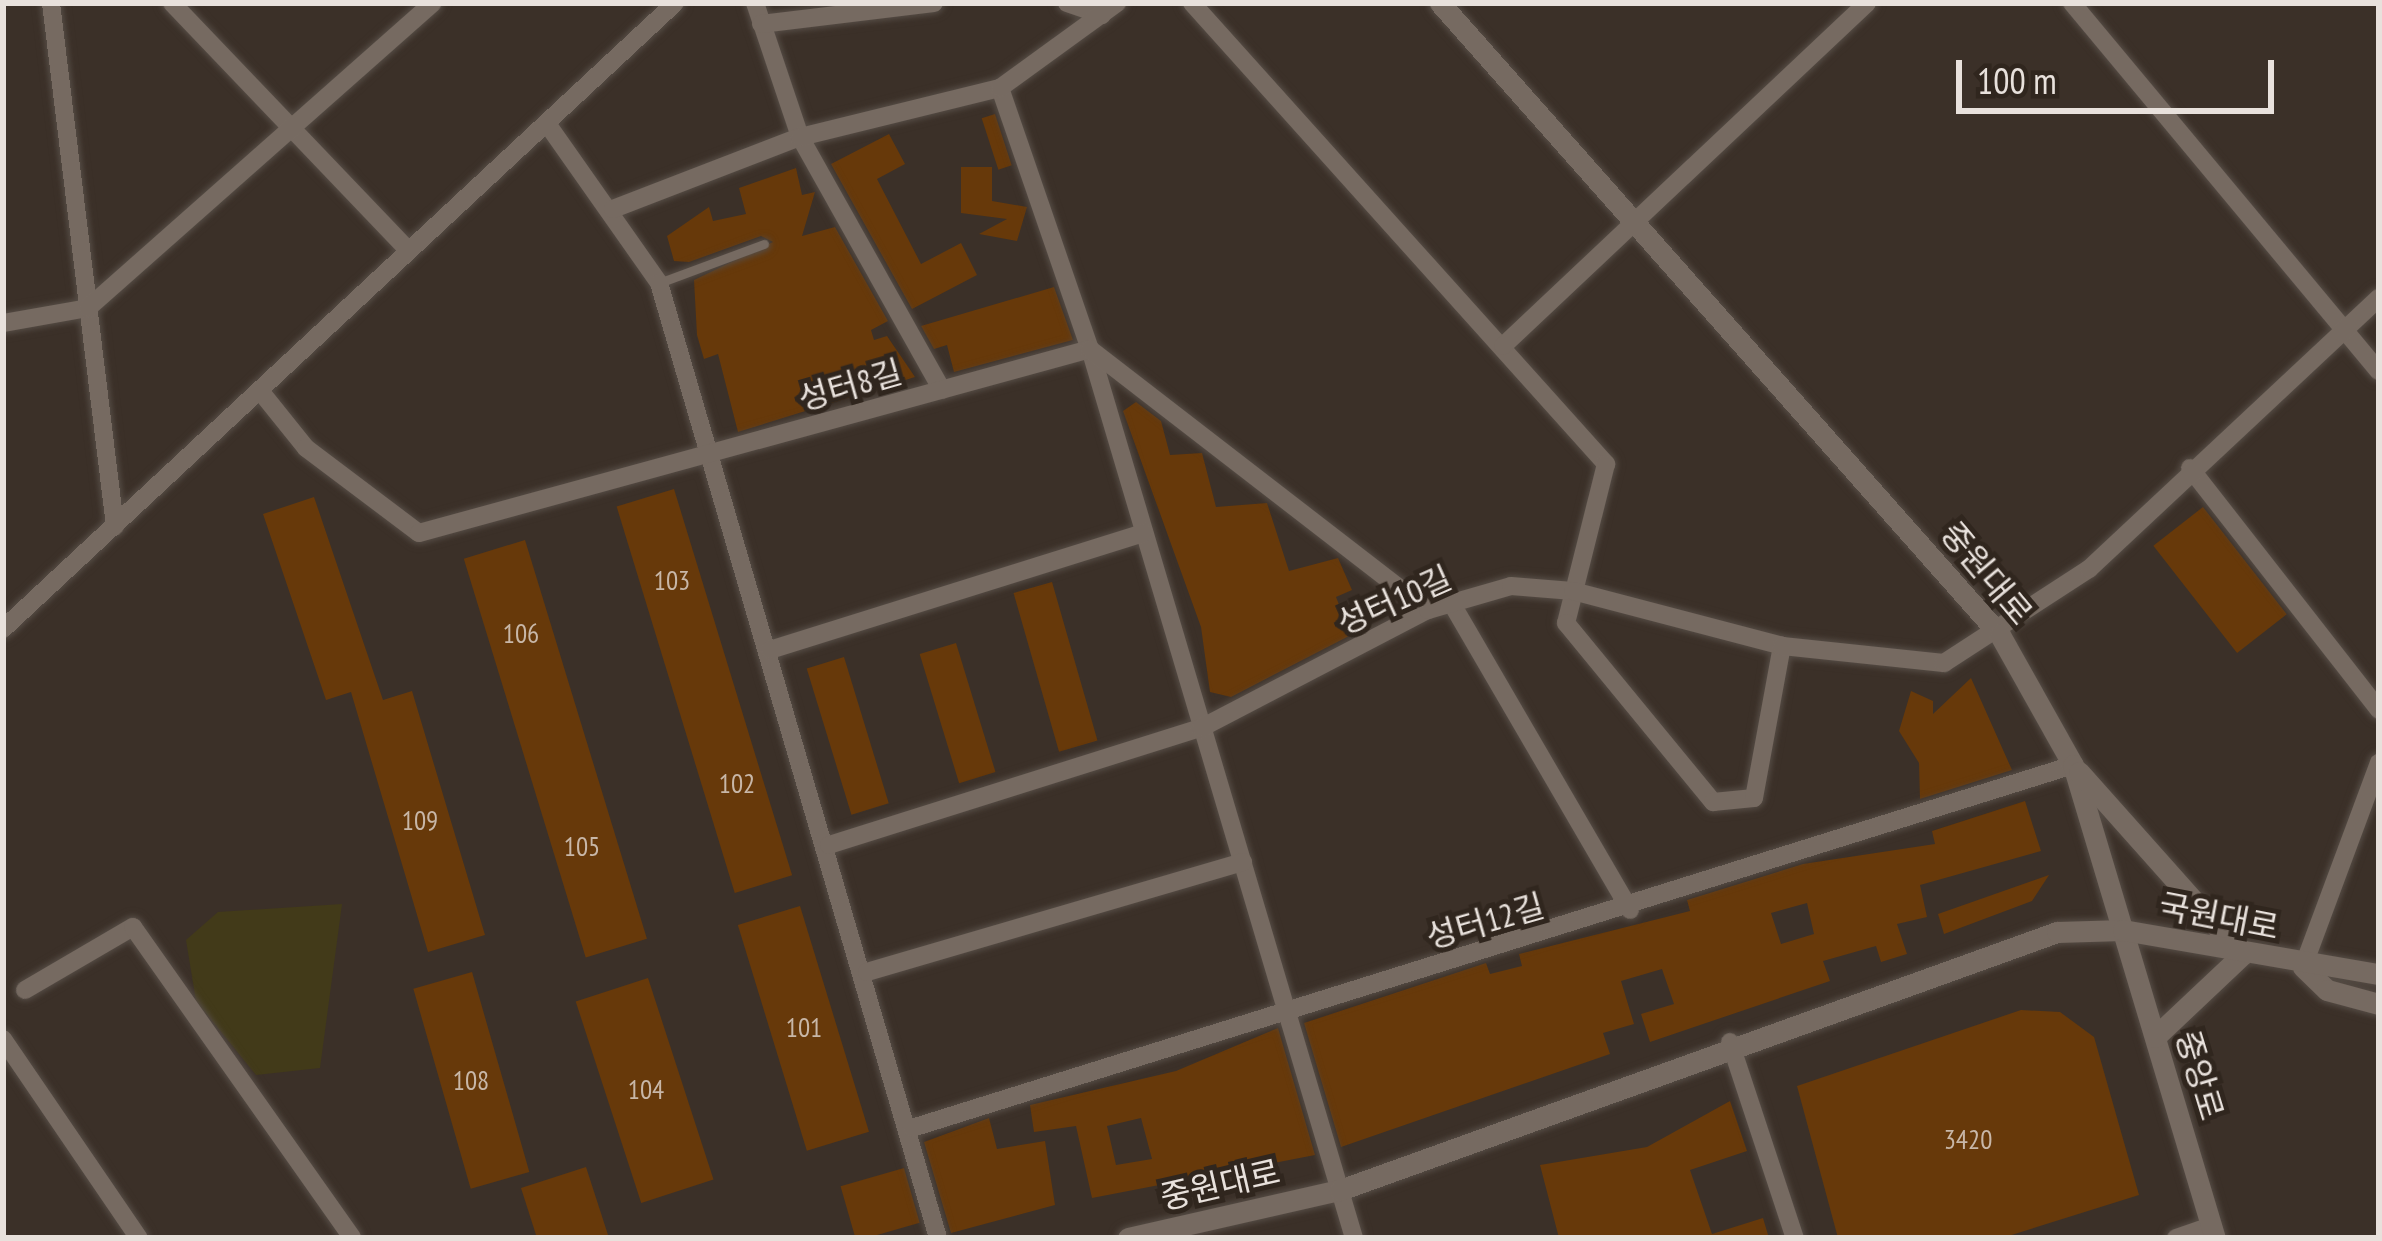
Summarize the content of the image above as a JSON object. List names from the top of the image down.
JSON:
{
  "streets": {
    "street": [
      "성터8길",
      "중원대로",
      "성터10길",
      "국원대로",
      "성터12길",
      "중앙로"
    ]
  },
  "crossings": [
    ["중원대로", "성터10길"],
    ["중원대로", "국원대로"],
    ["중원대로", "성터12길"],
    ["중원대로", "중앙로"],
    ["국원대로", "중앙로"]
  ],
  "house_numbers": [
    "103",
    "106",
    "102",
    "109",
    "105",
    "101",
    "108",
    "104",
    "3420"
  ],
  "scale_bar": "100 m"
}
